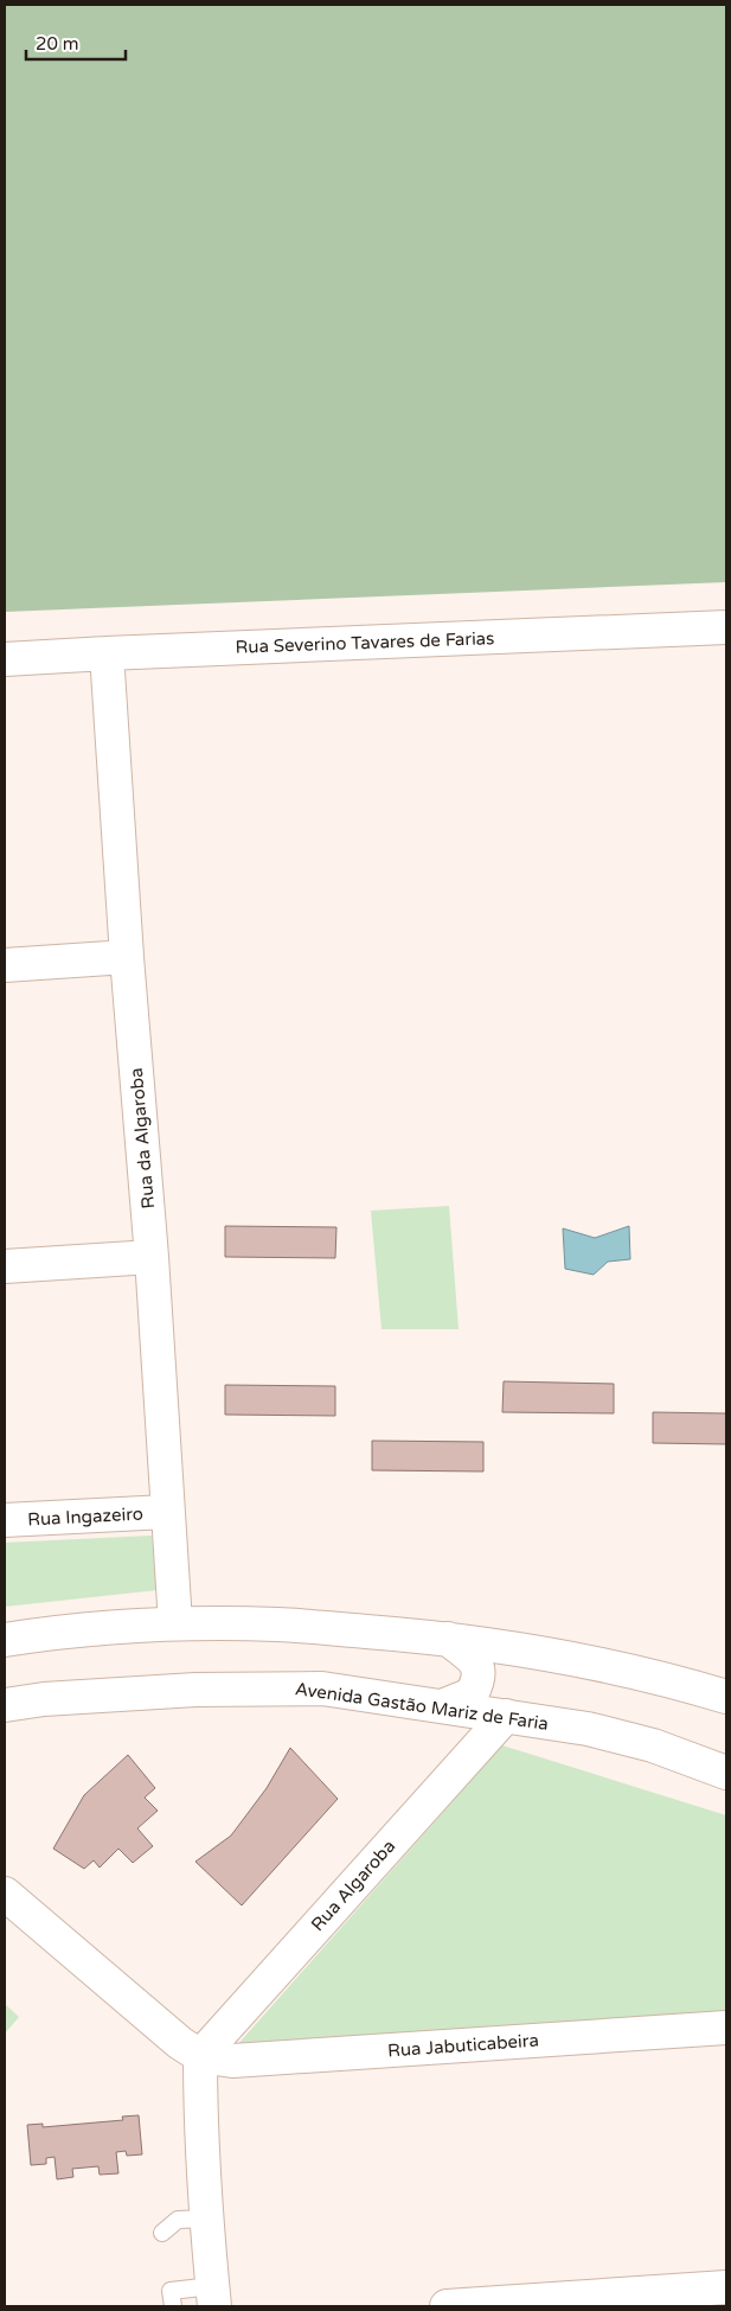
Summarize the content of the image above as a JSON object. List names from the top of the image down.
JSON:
{
  "streets": {
    "street": [
      "Rua Severino Tavares de Farias",
      "Rua da Algaroba",
      "Rua Ingazeiro",
      "Avenida Gastão Mariz de Faria",
      "Rua Algaroba",
      "Rua Jabuticabeira"
    ]
  },
  "crossings": [
    ["Rua Severino Tavares de Farias", "Rua da Algaroba"],
    ["Rua da Algaroba", "Rua Ingazeiro"],
    ["Avenida Gastão Mariz de Faria", "Rua Algaroba"],
    ["Rua Algaroba", "Rua Jabuticabeira"]
  ],
  "scale_bar": "20 m"
}
